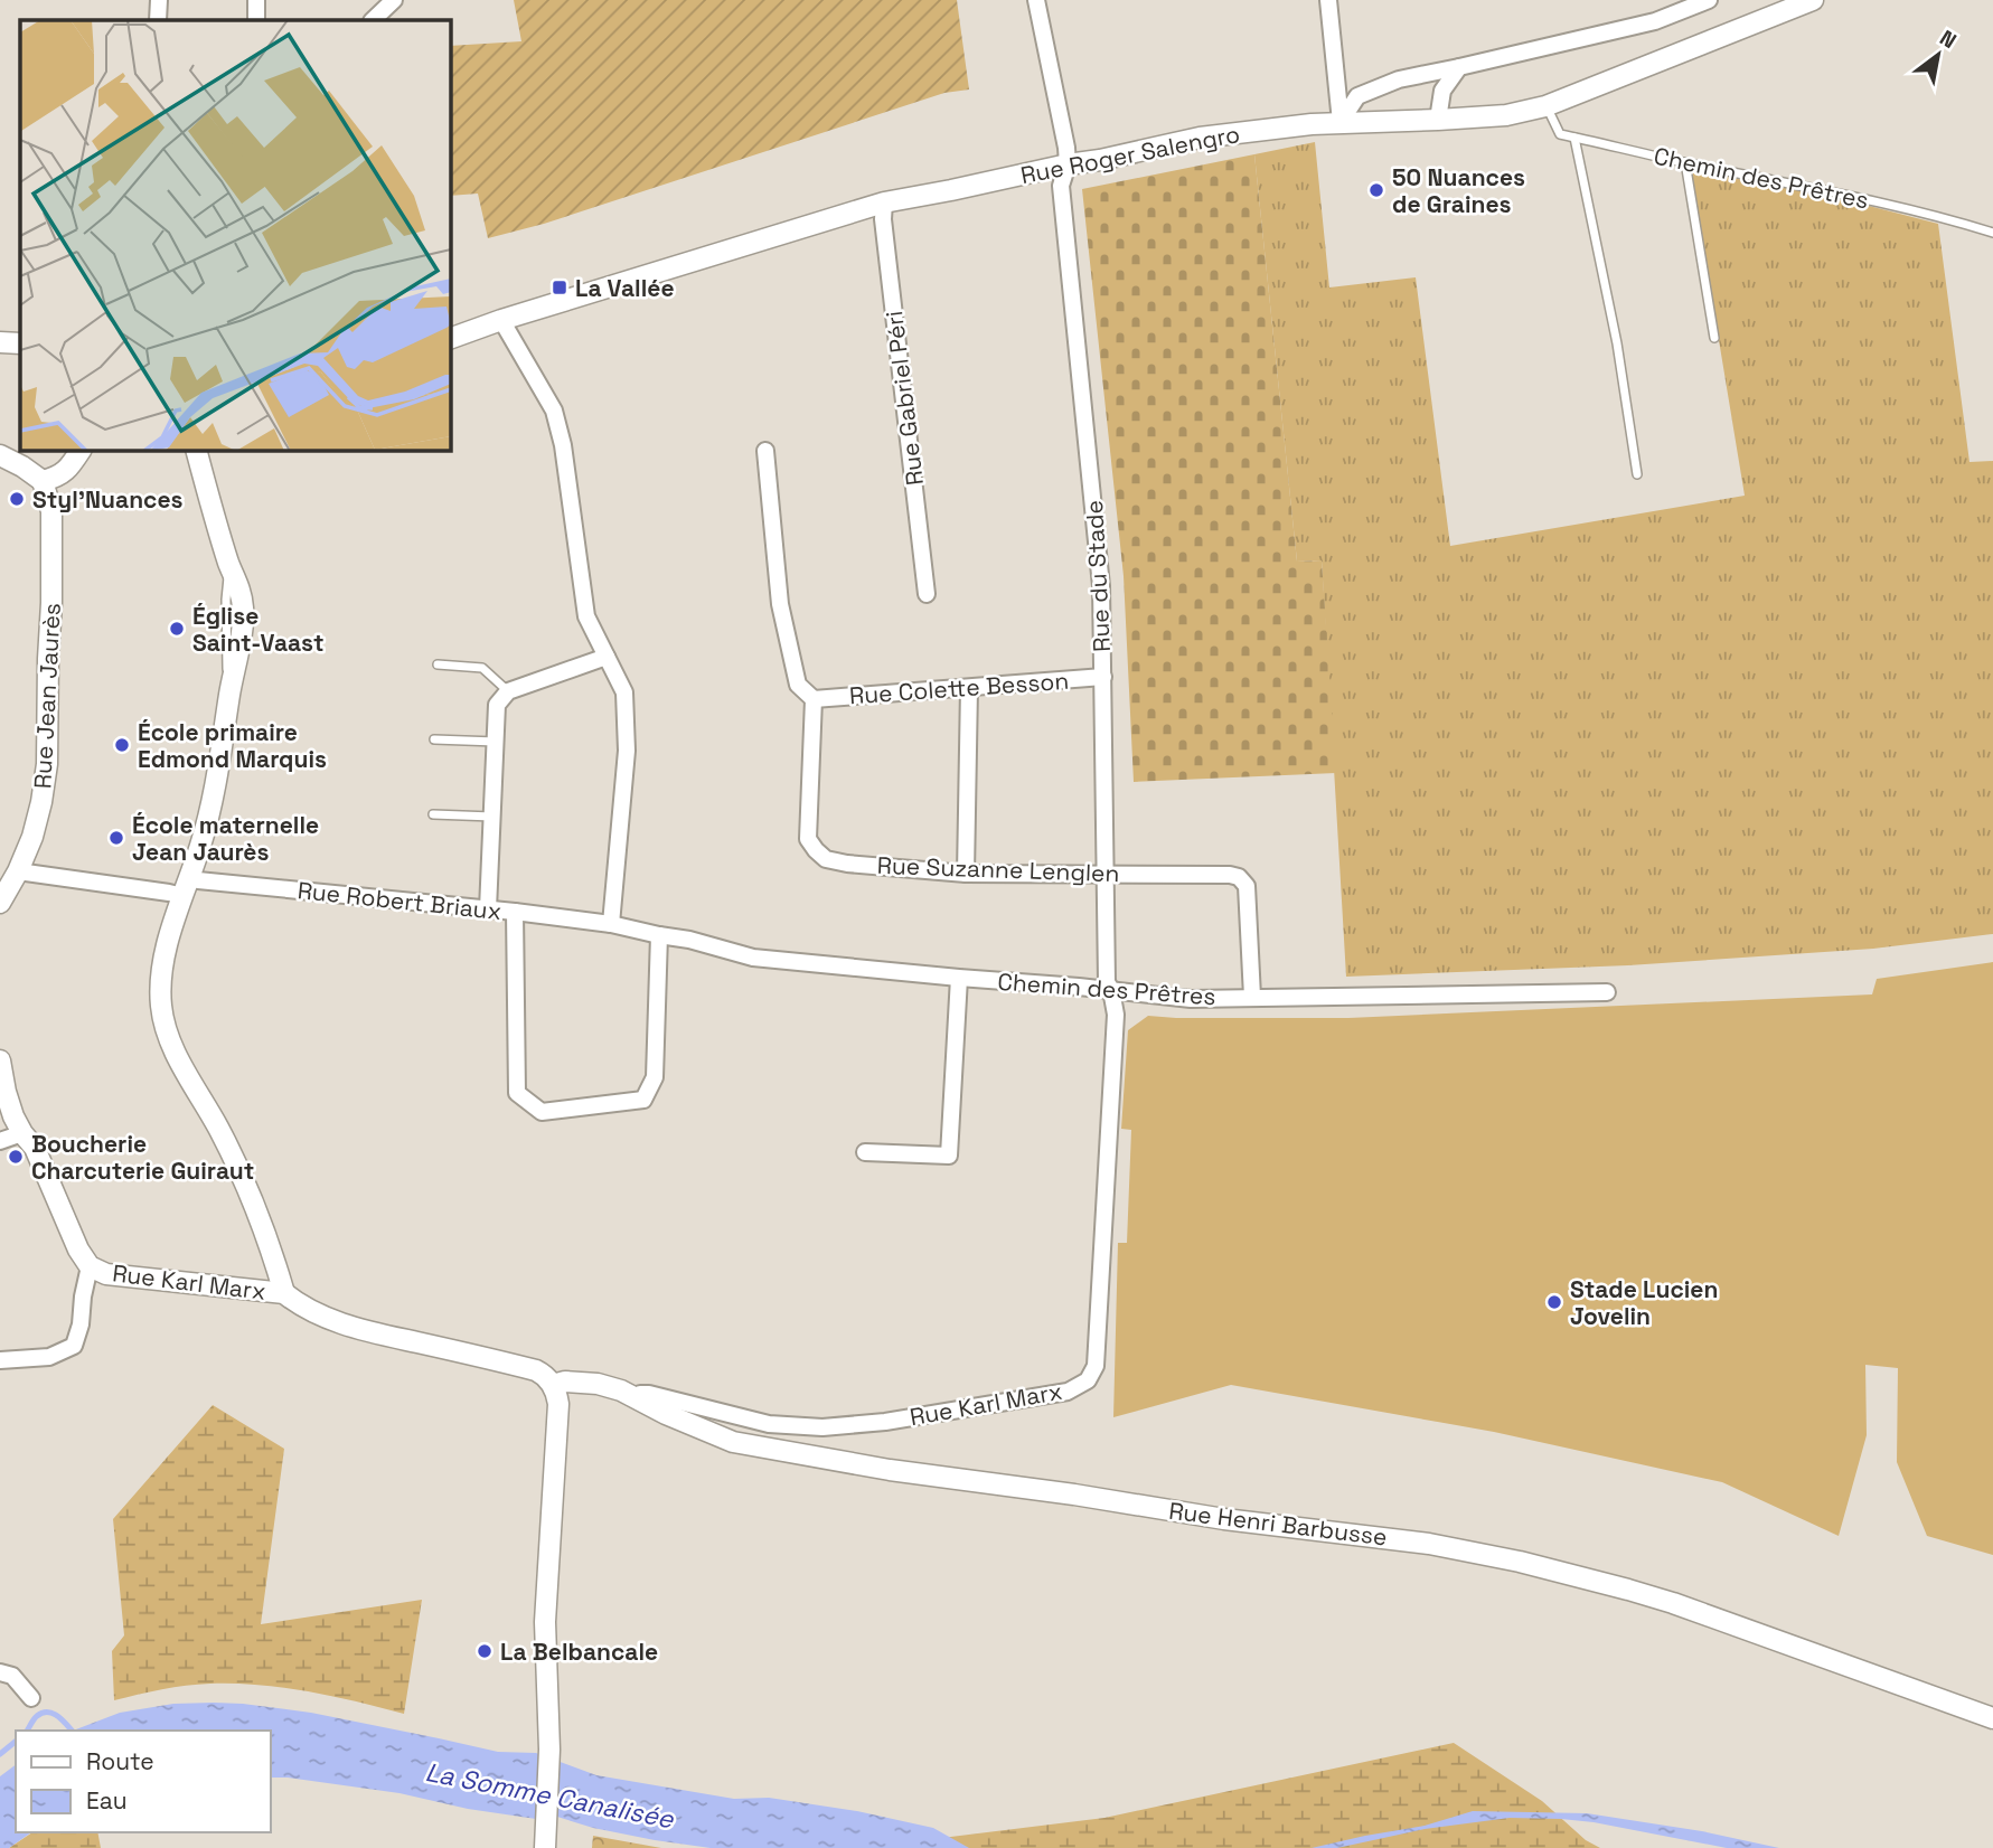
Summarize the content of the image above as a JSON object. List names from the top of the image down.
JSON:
{
  "streets": {
    "street": [
      "Rue Roger Salengro",
      "Chemin des Prêtres",
      "Rue Gabriel Péri",
      "Rue du Stade",
      "Rue Colette Besson",
      "Rue Jean Jaurès",
      "Rue Suzanne Lenglen",
      "Rue Robert Briaux",
      "Rue Karl Marx",
      "Rue Henri Barbusse"
    ]
  },
  "crossings": [
    ["Rue Roger Salengro", "Rue Gabriel Péri"],
    ["Rue Roger Salengro", "Rue du Stade"],
    ["Chemin des Prêtres", "Rue du Stade"],
    ["Chemin des Prêtres", "Rue Suzanne Lenglen"],
    ["Chemin des Prêtres", "Rue Robert Briaux"],
    ["Chemin des Prêtres", "Rue Karl Marx"],
    ["Rue du Stade", "Rue Colette Besson"],
    ["Rue du Stade", "Rue Suzanne Lenglen"],
    ["Rue du Stade", "Rue Karl Marx"],
    ["Rue Colette Besson", "Rue Suzanne Lenglen"],
    ["Rue Jean Jaurès", "Rue Robert Briaux"],
    ["Rue Karl Marx", "Rue Henri Barbusse"]
  ],
  "water": ["La Somme Canalisée"],
  "places": {
    "other": [
      "50 Nuances de Graines",
      "Styl'Nuances",
      "Église Saint-Vaast",
      "École primaire Edmond Marquis",
      "École maternelle Jean Jaurès",
      "Boucherie Charcuterie Guiraut",
      "Stade Lucien Jovelin",
      "La Belbancale"
    ],
    "transit": ["La Vallée"]
  },
  "legend": ["Route", "Eau"],
  "north": "top right"
}
